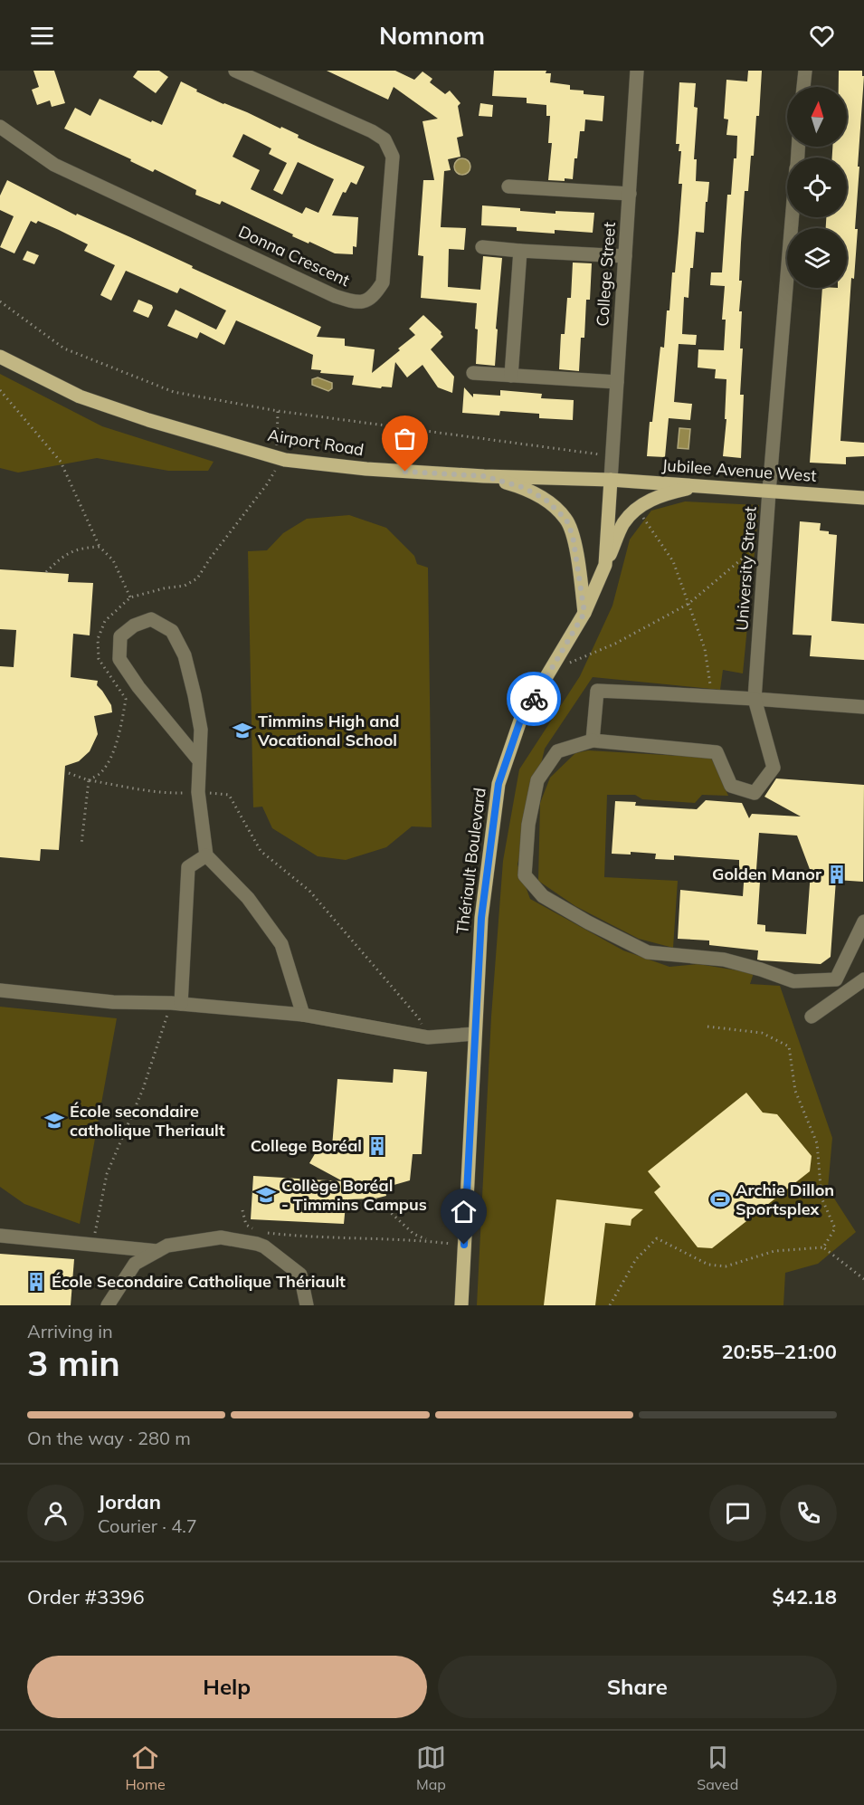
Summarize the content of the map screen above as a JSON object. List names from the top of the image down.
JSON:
{
  "streets": {
    "main road": ["Airport Road", "Jubilee Avenue West", "Thériault Boulevard"],
    "street": ["Donna Crescent", "College Street", "University Street"]
  },
  "crossings": [
    ["College Street", "Airport Road"],
    ["College Street", "Jubilee Avenue West"],
    ["College Street", "Thériault Boulevard"],
    ["Airport Road", "Jubilee Avenue West"],
    ["Airport Road", "Thériault Boulevard"],
    ["Jubilee Avenue West", "University Street"],
    ["Jubilee Avenue West", "Thériault Boulevard"]
  ],
  "places": {
    "school or university": ["Timmins High and Vocational School", "École secondaire catholique Theriault", "Collège Boréal - Timmins Campus"],
    "building": ["Golden Manor", "College Boréal", "École Secondaire Catholique Thériault"],
    "sports": ["Archie Dillon Sportsplex"]
  },
  "north": "top",
  "page": {
    "header": "Nomnom",
    "heading": ["3 min", "Arriving in", "20:55–21:00"],
    "panel": [
      "Jordan",
      "Courier · 4.7",
      "Order #3396",
      "$42.18"
    ],
    "bar": "On the way · 280 m",
    "buttons": ["Help", "Share"],
    "tabs": ["Home", "Map", "Saved"]
  }
}
